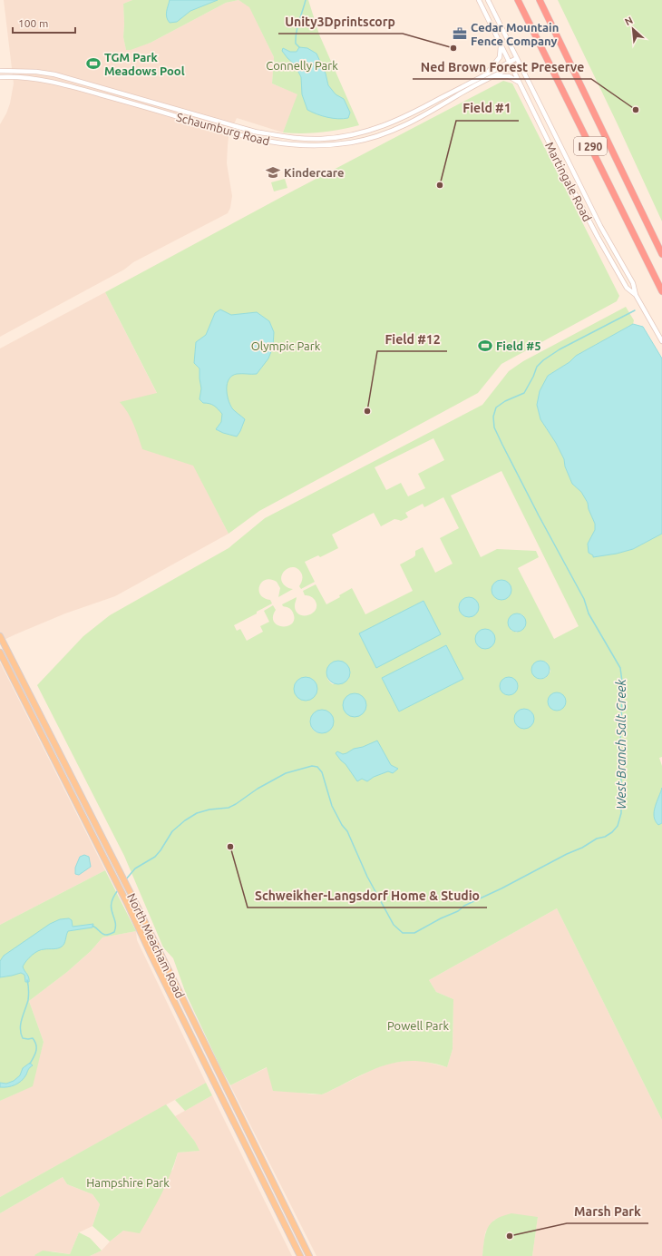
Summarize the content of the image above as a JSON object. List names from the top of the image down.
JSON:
{
  "streets": {
    "highway": ["I 290"],
    "main road": ["North Meacham Road"],
    "street": ["Schaumburg Road", "Martingale Road"]
  },
  "crossings": [
    ["Schaumburg Road", "Martingale Road"]
  ],
  "water": ["West Branch Salt Creek"],
  "parks": [
    "Connelly Park",
    "Olympic Park",
    "Powell Park",
    "Hampshire Park"
  ],
  "places": {
    "office": ["Cedar Mountain Fence Company"],
    "other": [
      "Unity3Dprintscorp",
      "Ned Brown Forest Preserve",
      "Field #1",
      "Field #12",
      "Schweikher-Langsdorf Home & Studio",
      "Marsh Park"
    ],
    "sports": ["TGM Park Meadows Pool", "Field #5"],
    "school or university": ["Kindercare"]
  },
  "scale_bar": "100 m",
  "north": "top left"
}
